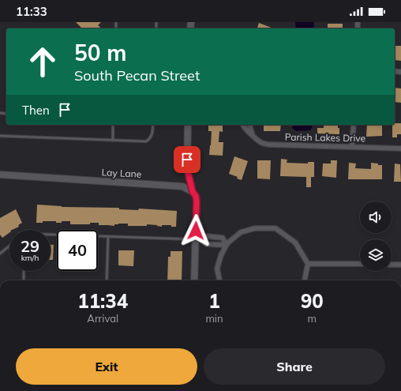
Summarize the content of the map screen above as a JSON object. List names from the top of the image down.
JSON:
{
  "streets": {
    "street": ["Parish Lakes Drive", "Lay Lane"]
  },
  "page": {
    "status": "11:33",
    "turn": ["50 m", "South Pecan Street"],
    "then": "Then",
    "speed": "29 km/h",
    "limit": "40",
    "eta": [
      "11:34",
      "Arrival",
      "1",
      "min",
      "90",
      "m"
    ],
    "buttons": ["Exit", "Share"]
  }
}
